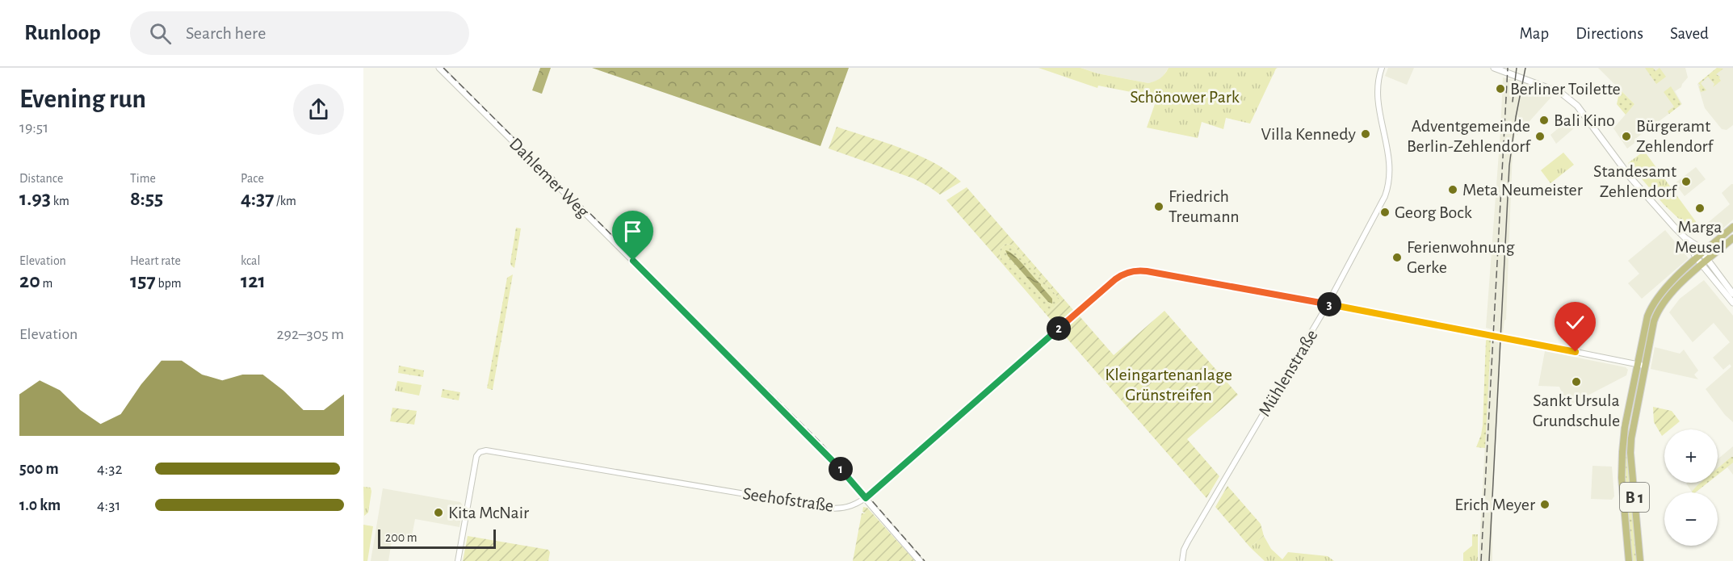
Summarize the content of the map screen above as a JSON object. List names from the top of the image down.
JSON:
{
  "streets": {
    "main road": ["Dahlemer Weg", "B 1"],
    "street": ["Mühlenstraße", "Seehofstraße"]
  },
  "crossings": [
    ["Dahlemer Weg", "Seehofstraße"],
    ["Mühlenstraße", "Seehofstraße"],
    ["B 1", "Seehofstraße"]
  ],
  "parks": ["Schönower Park", "Kleingartenanlage Grünstreifen"],
  "places": [
    "Berliner Toilette",
    "Bali Kino",
    "Villa Kennedy",
    "Adventgemeinde Berlin-Zehlendorf",
    "Bürgeramt Zehlendorf",
    "Standesamt Zehlendorf",
    "Meta Neumeister",
    "Friedrich Treumann",
    "Marga Meusel",
    "Georg Bock",
    "Ferienwohnung Gerke",
    "Sankt Ursula Grundschule",
    "Erich Meyer",
    "Kita McNair"
  ],
  "scale_bar": "200 m",
  "page": {
    "header": "Runloop",
    "search": "Search here",
    "nav": ["Map", "Directions", "Saved"],
    "heading": ["Evening run", "19:51"],
    "stats": [
      ["Distance", "1.93 km"],
      ["Time", "8:55"],
      ["Pace", "4:37 /km"],
      ["Elevation", "20 m"],
      ["Heart rate", "157 bpm"],
      ["kcal", "121"]
    ],
    "pins": ["3", "2", "1"],
    "chart": ["Elevation", "292–305 m"],
    "map_buttons": ["+", "−"],
    "list": [
      {
        "name": "500 m",
        "note": "4:32"
      },
      {
        "name": "1.0 km",
        "note": "4:31"
      }
    ],
    "scale": "200 m"
  }
}
